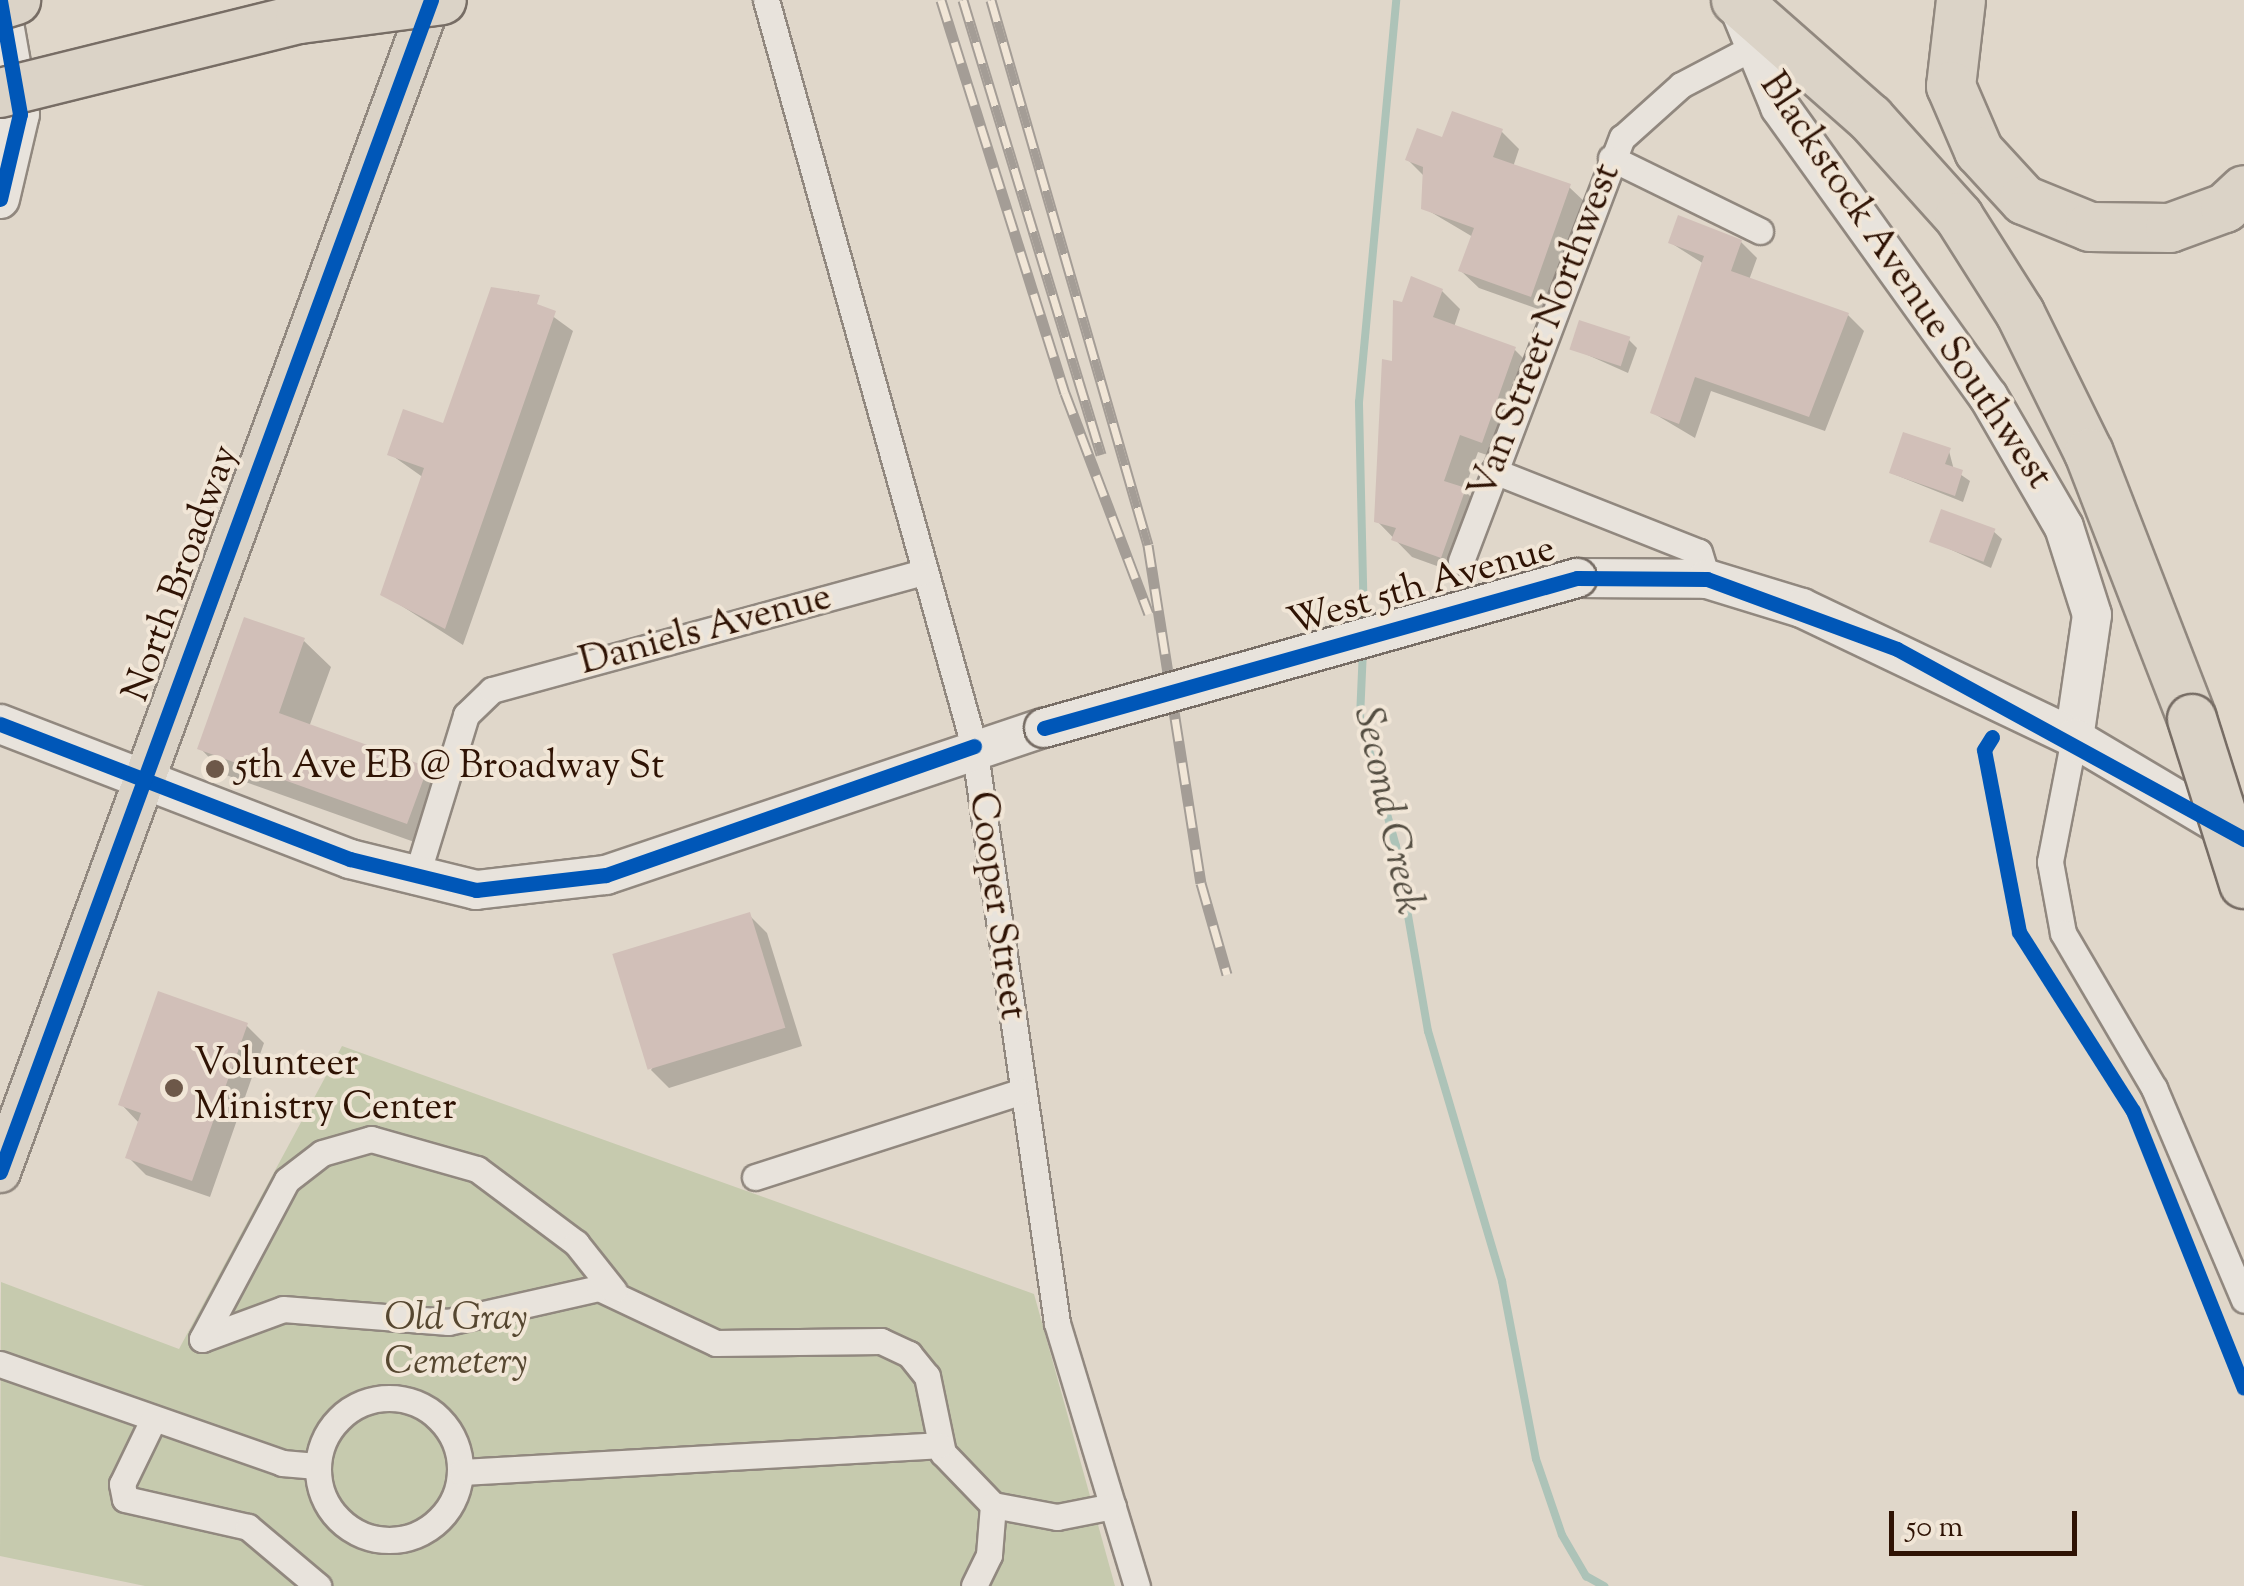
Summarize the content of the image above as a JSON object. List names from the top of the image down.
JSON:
{
  "streets": {
    "main road": ["North Broadway"],
    "street": [
      "Blackstock Avenue Southwest",
      "Van Street Northwest",
      "West 5th Avenue",
      "Daniels Avenue",
      "Cooper Street"
    ]
  },
  "crossings": [
    ["Blackstock Avenue Southwest", "Van Street Northwest"],
    ["Blackstock Avenue Southwest", "West 5th Avenue"],
    ["Van Street Northwest", "West 5th Avenue"],
    ["North Broadway", "West 5th Avenue"],
    ["West 5th Avenue", "Daniels Avenue"],
    ["West 5th Avenue", "Cooper Street"],
    ["Daniels Avenue", "Cooper Street"]
  ],
  "water": ["Second Creek"],
  "parks": ["Old Gray Cemetery"],
  "places": ["5th Ave EB @ Broadway St", "Volunteer Ministry Center"],
  "scale_bar": "50 m"
}
